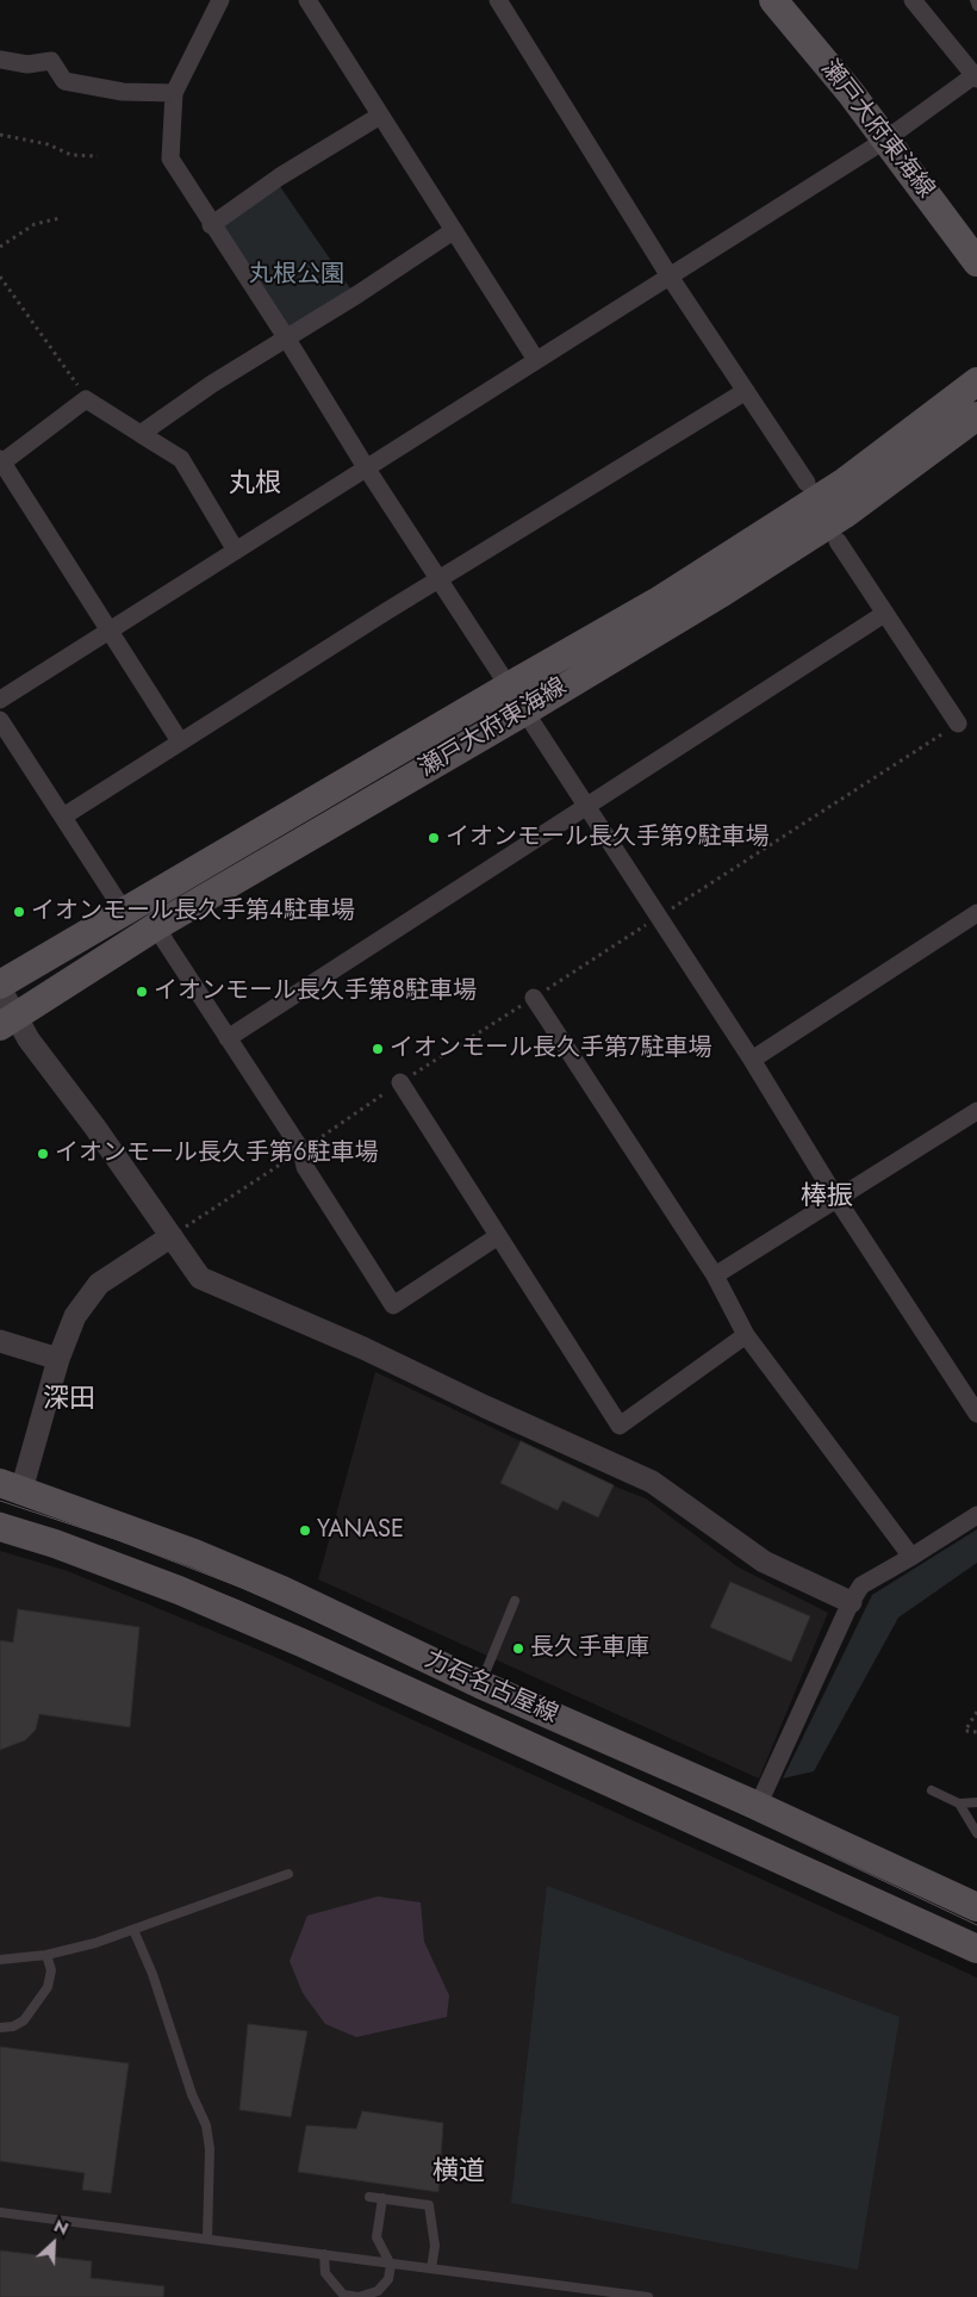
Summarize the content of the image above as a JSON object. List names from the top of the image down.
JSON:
{
  "streets": {
    "main road": ["瀬戸大府東海線", "力石名古屋線"]
  },
  "districts": [
    "丸根",
    "棒振",
    "深田",
    "横道"
  ],
  "parks": ["丸根公園"],
  "places": [
    "イオンモール長久手第9駐車場",
    "イオンモール長久手第4駐車場",
    "イオンモール長久手第8駐車場",
    "イオンモール長久手第7駐車場",
    "イオンモール長久手第6駐車場",
    "YANASE",
    "長久手車庫"
  ],
  "north": "top right"
}
